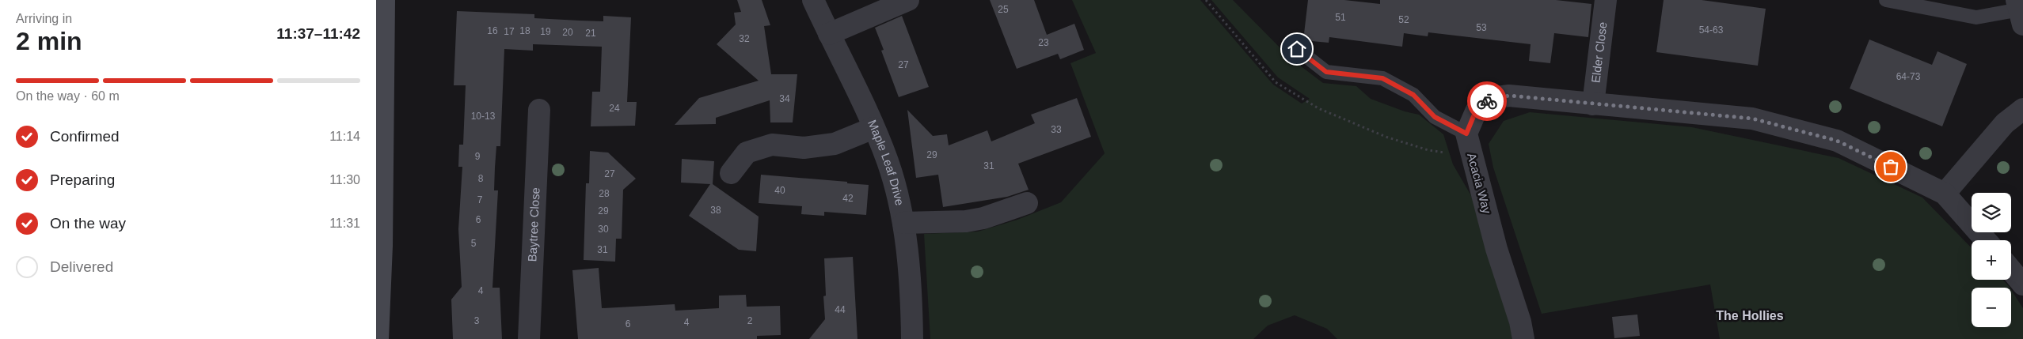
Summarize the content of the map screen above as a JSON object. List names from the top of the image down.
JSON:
{
  "streets": {
    "street": [
      "Elder Close",
      "Maple Leaf Drive",
      "Acacia Way",
      "Baytree Close"
    ]
  },
  "districts": ["The Hollies"],
  "house_numbers": [
    "25",
    "51",
    "52",
    "53",
    "54-63",
    "16",
    "18",
    "17",
    "19",
    "20",
    "21",
    "32",
    "23",
    "27",
    "64-73",
    "34",
    "24",
    "10-13",
    "33",
    "29",
    "9",
    "31",
    "27",
    "8",
    "40",
    "28",
    "42",
    "7",
    "38",
    "29",
    "6",
    "30",
    "5",
    "31",
    "4",
    "44",
    "3",
    "2",
    "4",
    "6"
  ],
  "page": {
    "heading": ["2 min", "Arriving in", "11:37–11:42"],
    "bar": "On the way · 60 m",
    "list": [
      ["Confirmed", "11:14"],
      ["Preparing", "11:30"],
      ["On the way", "11:31"],
      "Delivered"
    ],
    "map_buttons": ["+", "−"]
  }
}
